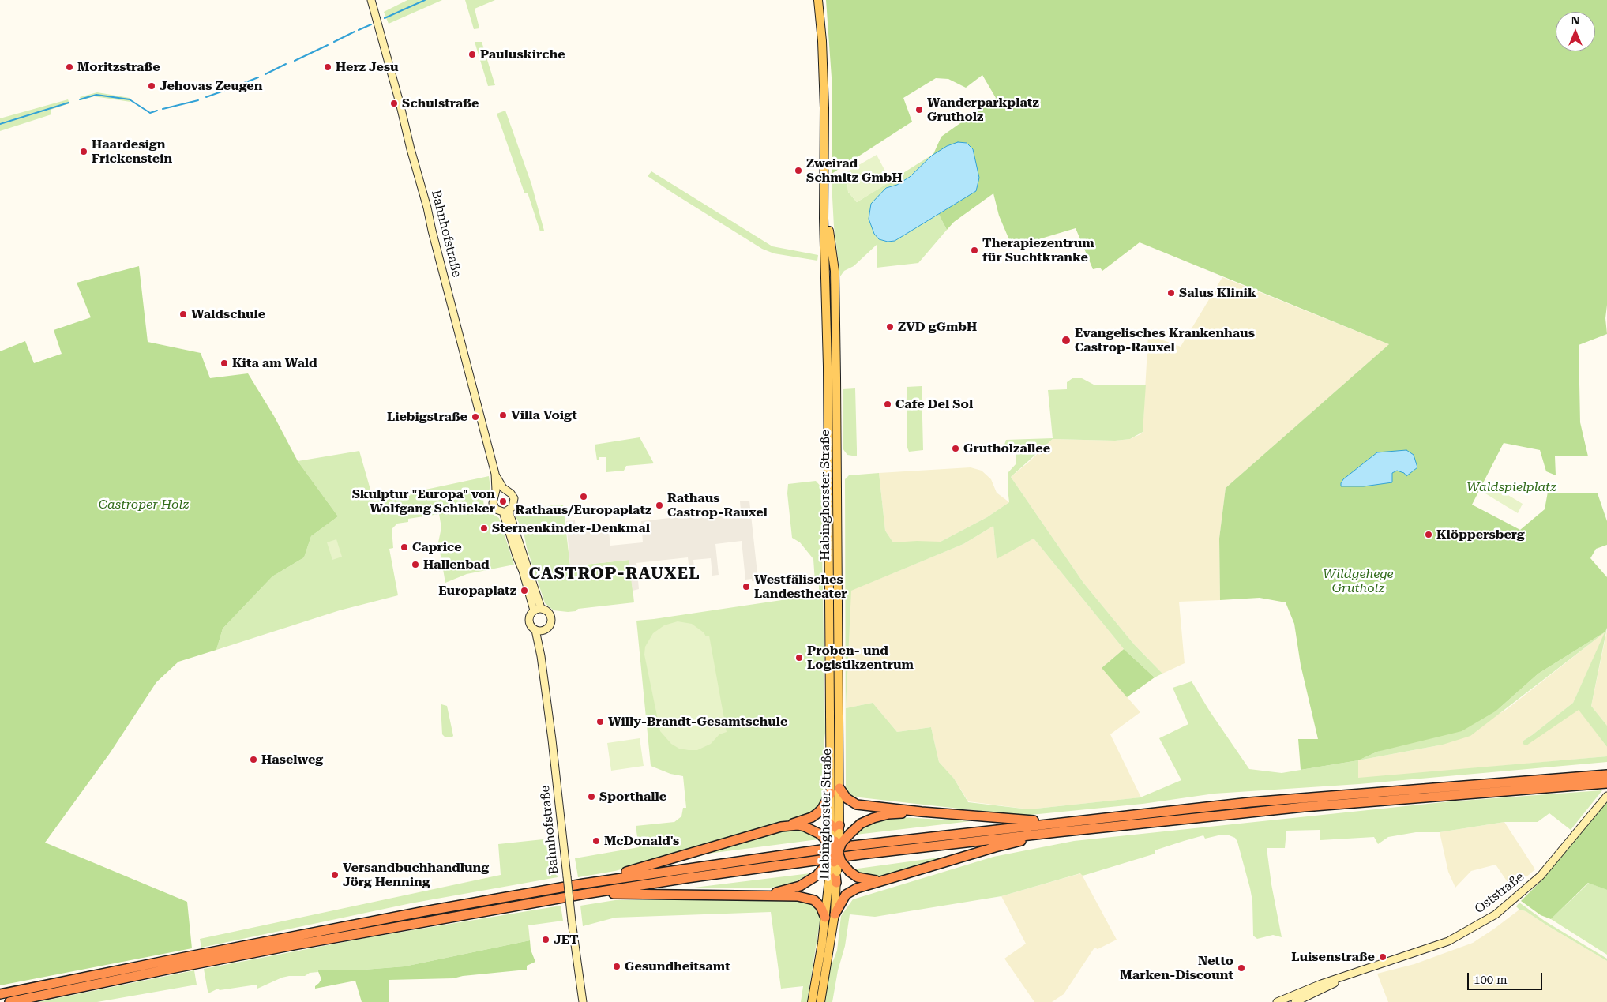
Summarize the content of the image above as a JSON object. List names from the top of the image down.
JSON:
{
  "streets": {
    "main road": ["Bahnhofstraße", "Habinghorster Straße", "Oststraße"]
  },
  "districts": ["CASTROP-RAUXEL"],
  "parks": ["Waldspielplatz", "Castroper Holz", "Wildgehege Grutholz"],
  "places": [
    "Pauluskirche",
    "Moritzstraße",
    "Herz Jesu",
    "Jehovas Zeugen",
    "Schulstraße",
    "Wanderparkplatz Grutholz",
    "Haardesign Frickenstein",
    "Zweirad Schmitz GmbH",
    "Therapiezentrum für Suchtkranke",
    "Salus Klinik",
    "Waldschule",
    "ZVD gGmbH",
    "Evangelisches Krankenhaus Castrop-Rauxel",
    "Kita am Wald",
    "Cafe Del Sol",
    "Villa Voigt",
    "Liebigstraße",
    "Grutholzallee",
    "Rathaus/Europaplatz",
    "Skulptur \"Europa\" von Wolfgang Schlieker",
    "Rathaus Castrop-Rauxel",
    "Sternenkinder-Denkmal",
    "Klöppersberg",
    "Caprice",
    "Hallenbad",
    "Westfälisches Landestheater",
    "Europaplatz",
    "Proben- und Logistikzentrum",
    "Willy-Brandt-Gesamtschule",
    "Haselweg",
    "Sporthalle",
    "McDonald's",
    "Versandbuchhandlung Jörg Henning",
    "JET",
    "Luisenstraße",
    "Gesundheitsamt",
    "Netto Marken-Discount"
  ],
  "scale_bar": "100 m",
  "north": "top"
}
